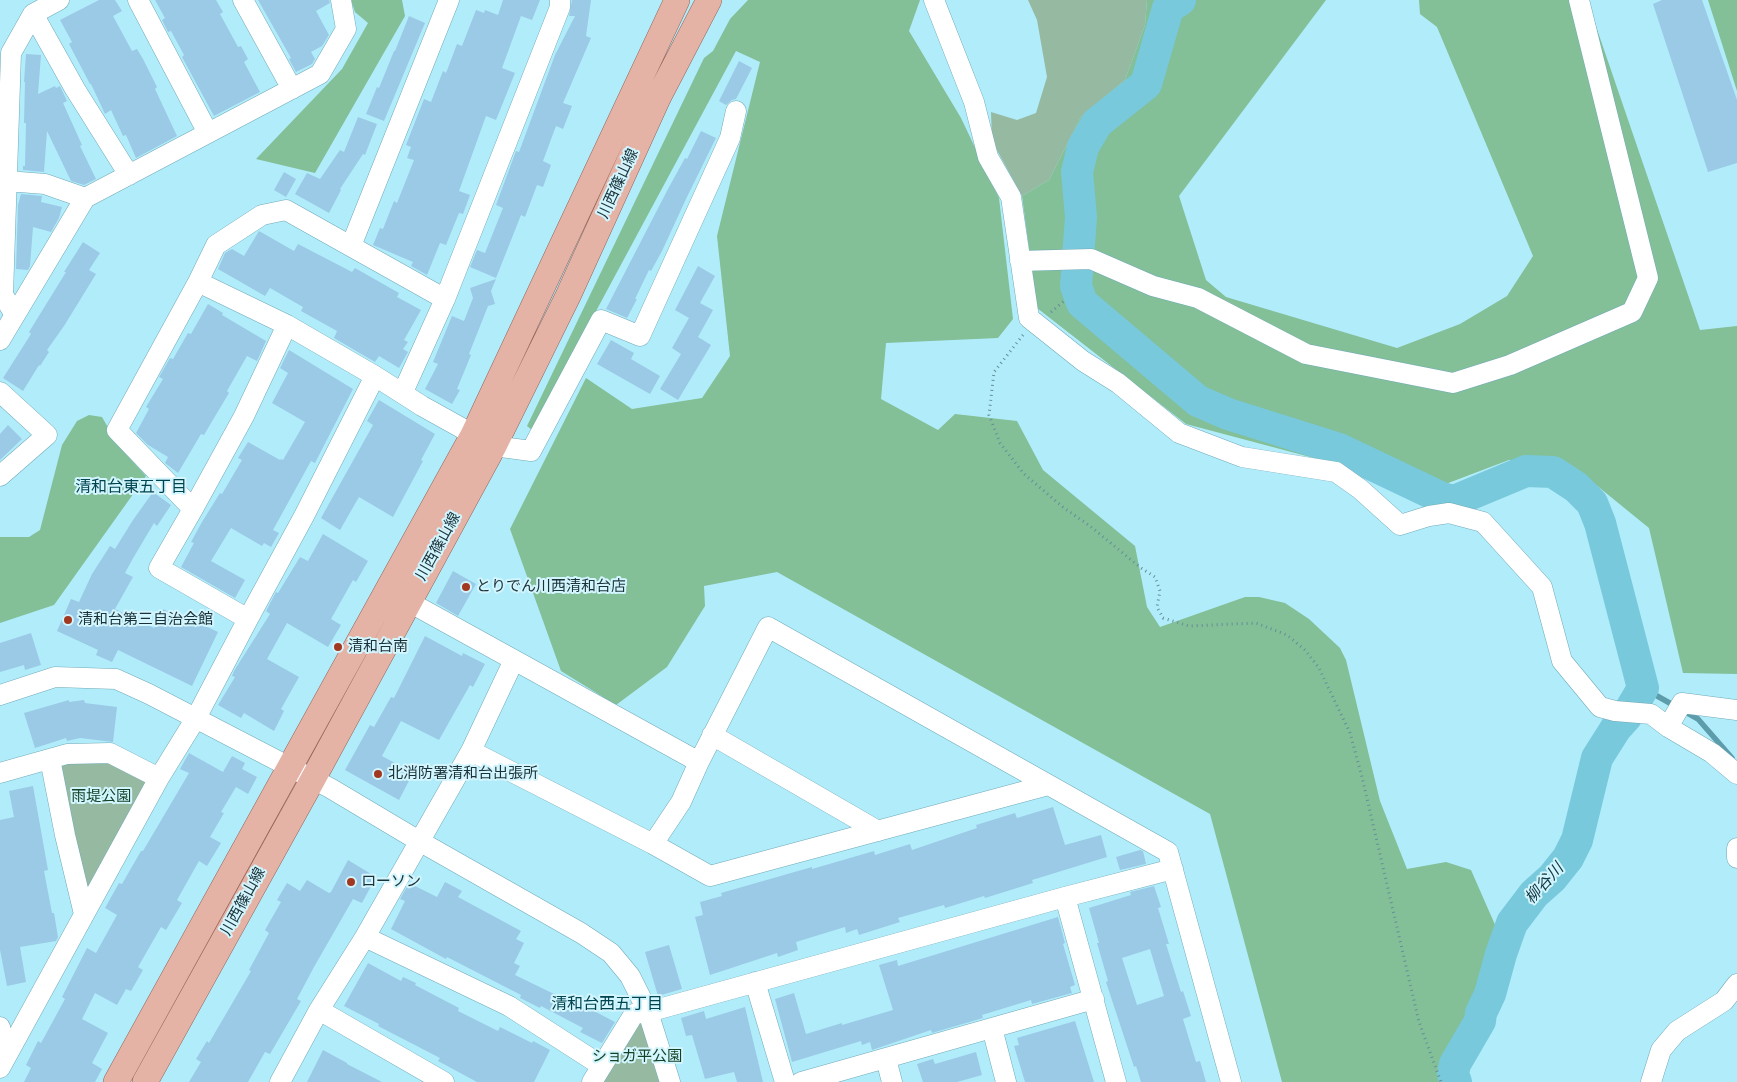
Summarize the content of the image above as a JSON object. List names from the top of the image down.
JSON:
{
  "streets": {
    "main road": ["川西篠山線"]
  },
  "districts": ["清和台東五丁目", "清和台西五丁目"],
  "water": ["柳谷川"],
  "parks": ["雨堤公園", "ショガ平公園"],
  "places": [
    "とりでん川西清和台店",
    "清和台第三自治会館",
    "清和台南",
    "北消防署清和台出張所",
    "ローソン"
  ]
}
